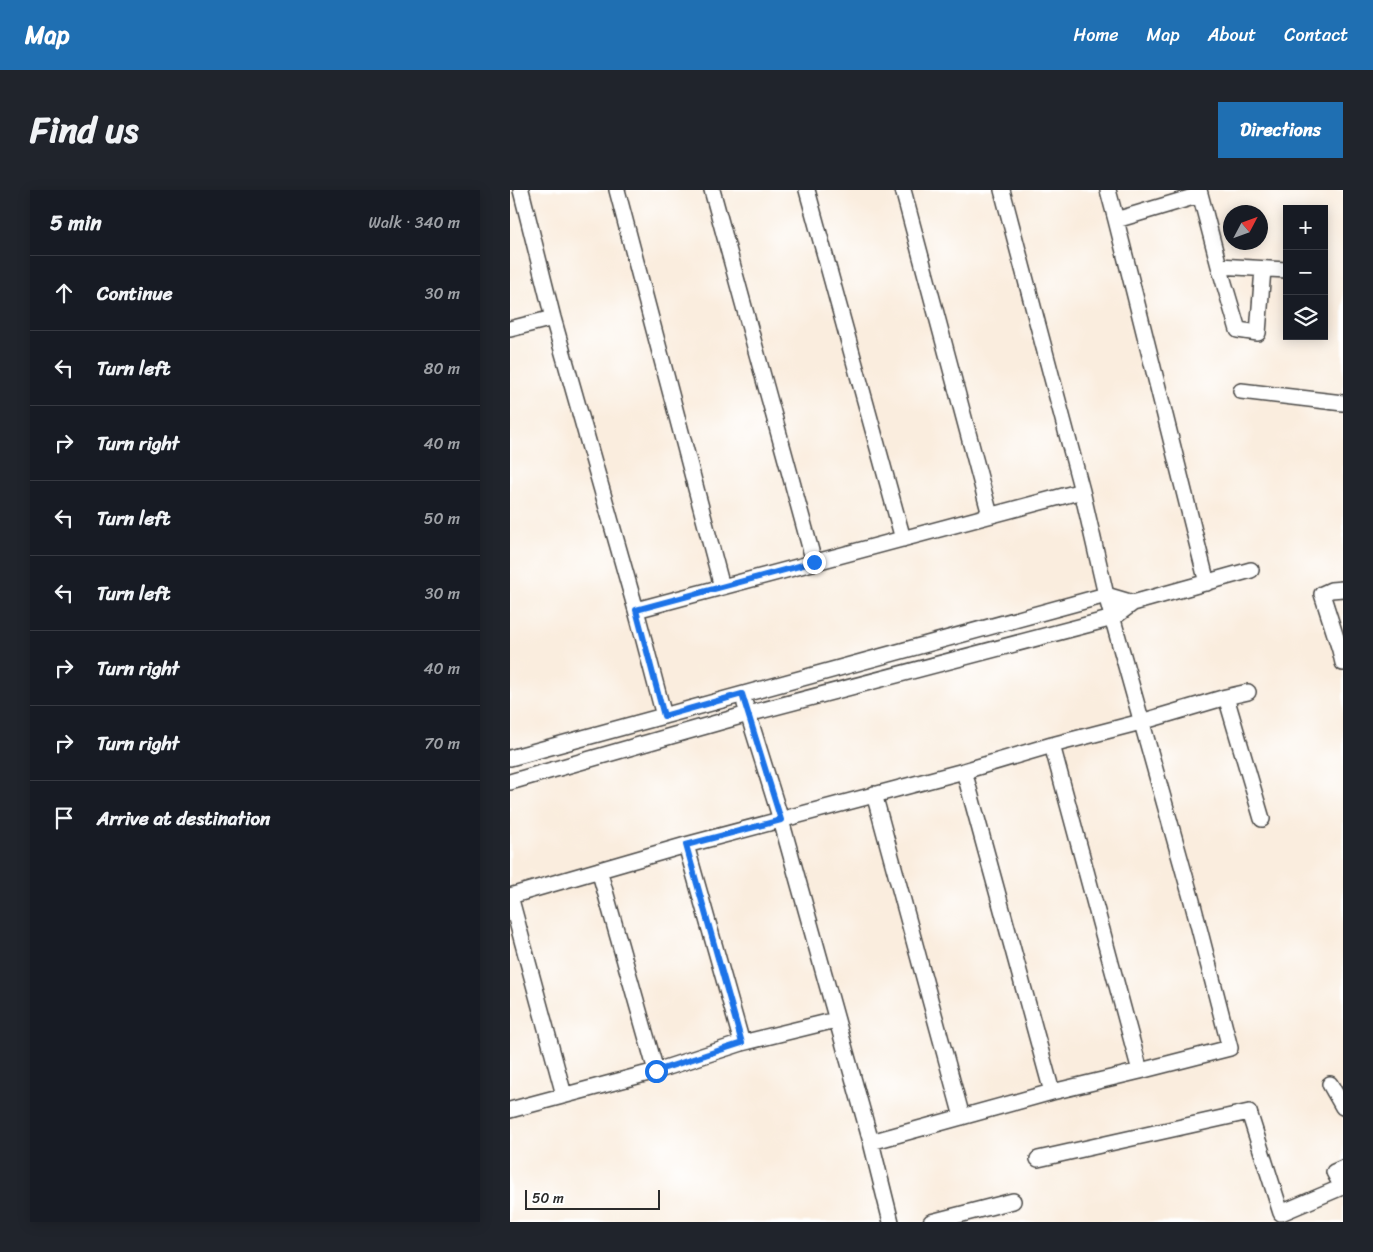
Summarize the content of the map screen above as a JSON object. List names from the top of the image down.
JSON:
{
  "scale_bar": "50 m",
  "north": "top right",
  "page": {
    "header": "Map",
    "nav": [
      "Home",
      "Map",
      "About",
      "Contact"
    ],
    "title": "Find us",
    "buttons": "Directions",
    "heading": ["5 min", "Walk · 340 m"],
    "map_buttons": ["+", "−"],
    "list": [
      ["Continue", "30 m"],
      ["Turn left", "80 m"],
      ["Turn right", "40 m"],
      ["Turn left", "50 m"],
      ["Turn left", "30 m"],
      ["Turn right", "40 m"],
      ["Turn right", "70 m"],
      "Arrive at destination"
    ],
    "scale": "50 m"
  }
}
